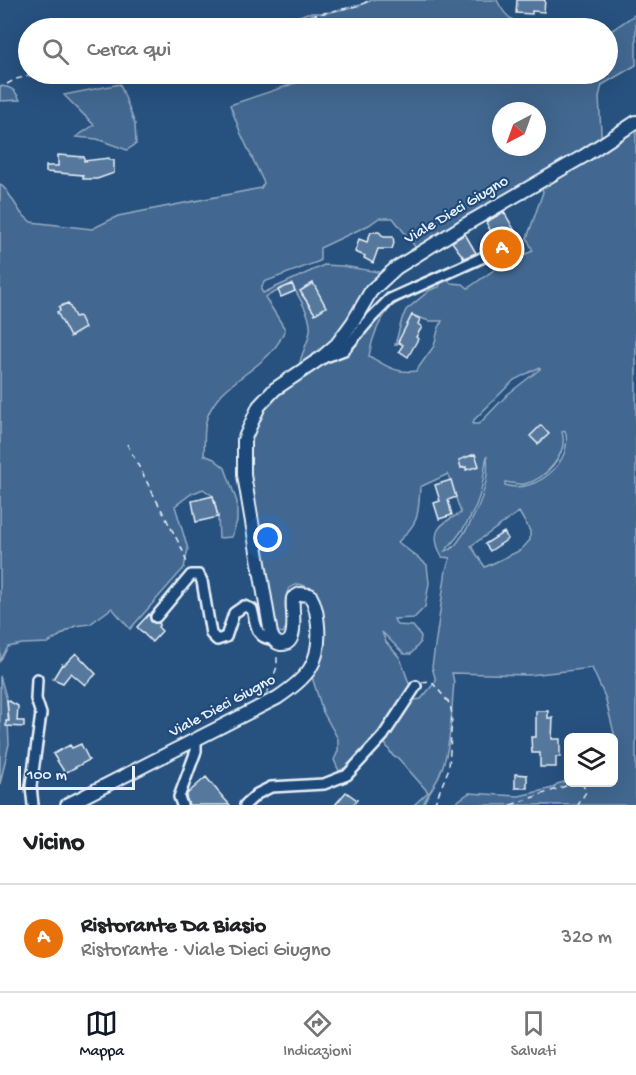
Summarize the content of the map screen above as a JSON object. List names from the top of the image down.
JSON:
{
  "streets": {
    "main road": ["Viale Dieci Giugno"]
  },
  "scale_bar": "100 m",
  "north": "bottom left",
  "page": {
    "search": "Cerca qui",
    "pins": "A",
    "scale": "100 m",
    "heading": "Vicino",
    "list": [
      {
        "mark": "A",
        "name": "Ristorante Da Biasio",
        "note": "Ristorante · Viale Dieci Giugno",
        "value": "320 m"
      }
    ],
    "nav": ["Mappa", "Indicazioni", "Salvati"]
  }
}
